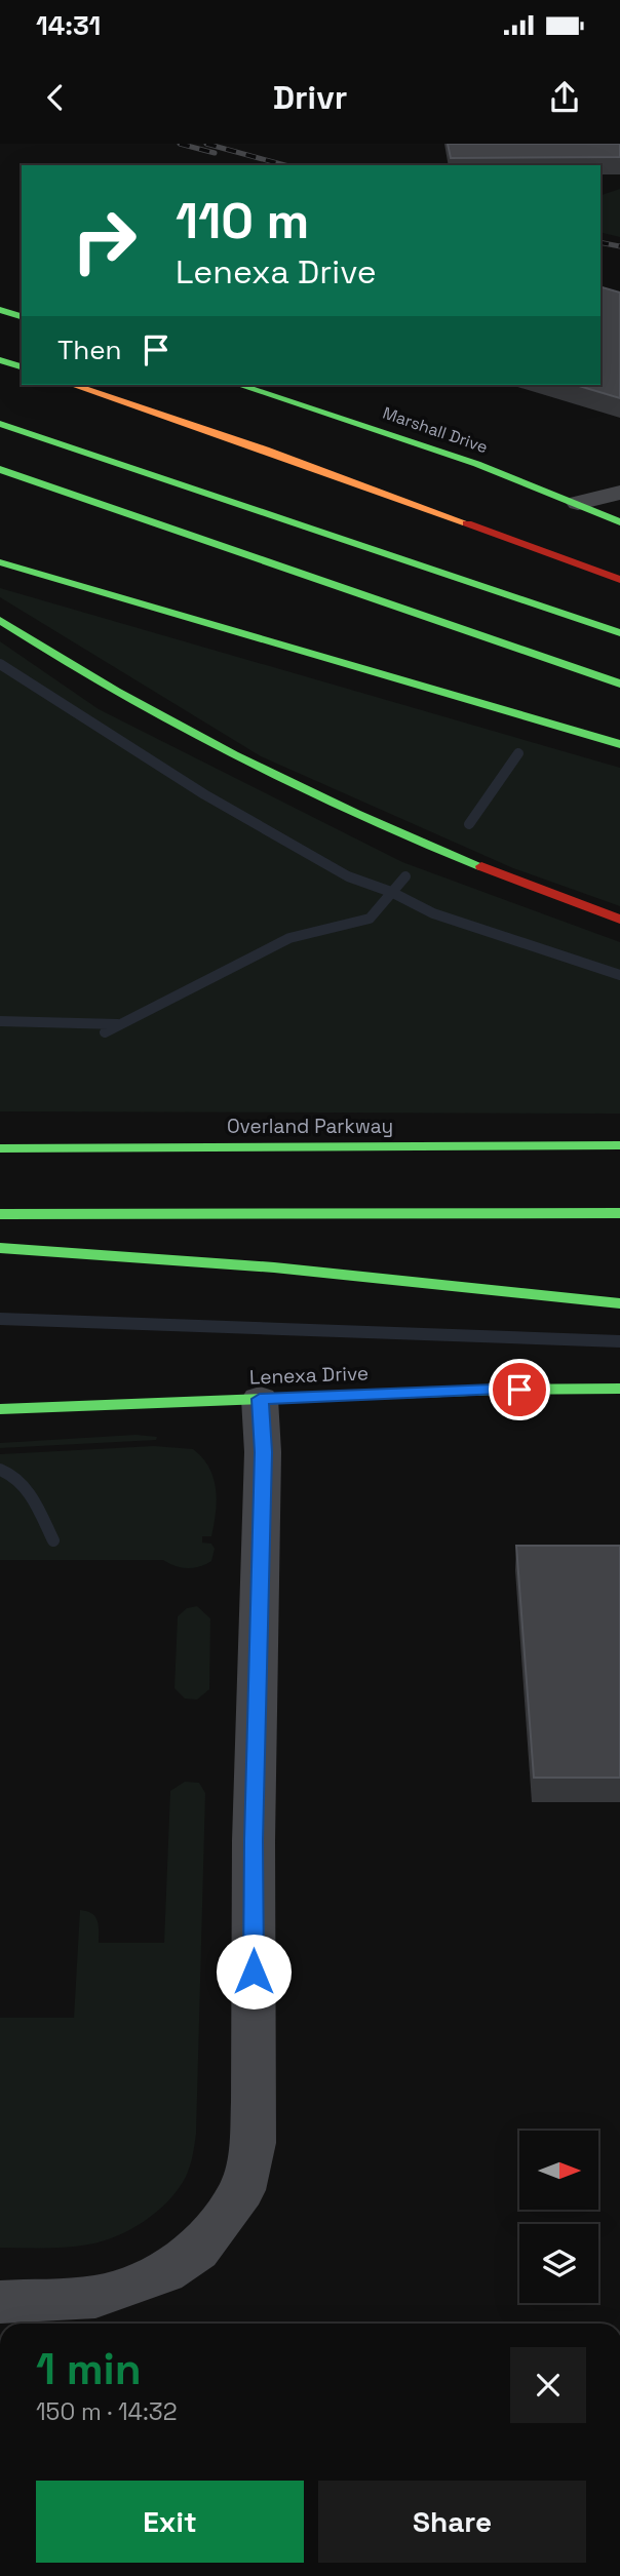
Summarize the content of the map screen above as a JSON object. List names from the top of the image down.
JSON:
{
  "streets": {
    "main road": ["Marshall Drive", "Overland Parkway", "Lenexa Drive"]
  },
  "north": "right",
  "page": {
    "status": "14:31",
    "header": "Drivr",
    "turn": ["110 m", "Lenexa Drive"],
    "then": "Then",
    "heading": ["1 min", "150 m · 14:32"],
    "buttons": ["Exit", "Share"]
  }
}
